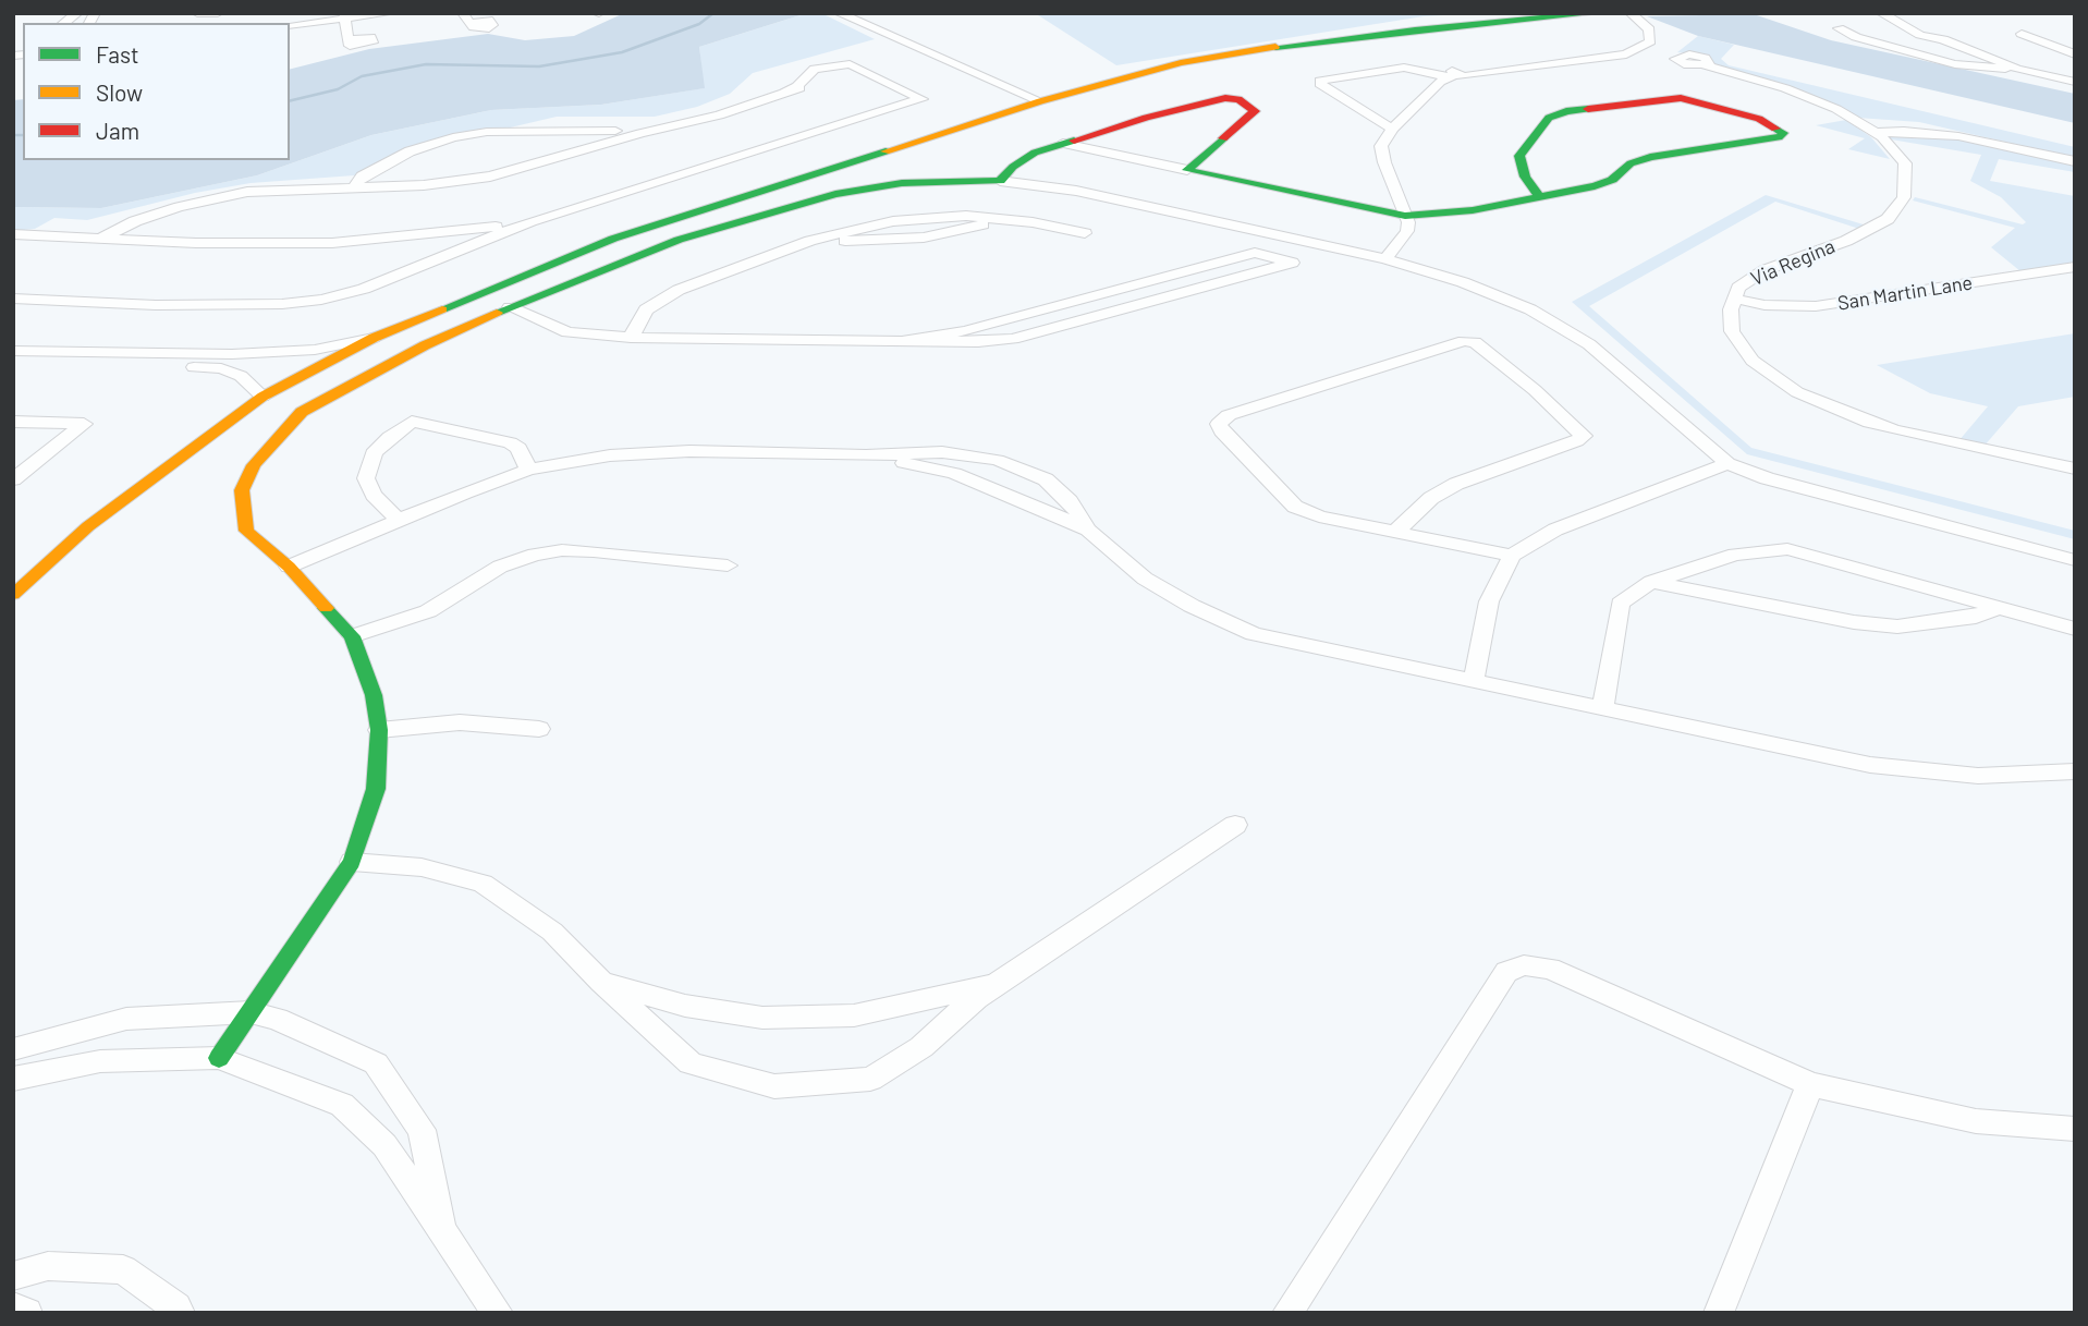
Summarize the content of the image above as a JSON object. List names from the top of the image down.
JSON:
{
  "streets": {
    "street": ["Via Regina", "San Martin Lane"]
  },
  "crossings": [
    ["Via Regina", "San Martin Lane"]
  ],
  "legend": ["Fast", "Slow", "Jam"]
}
